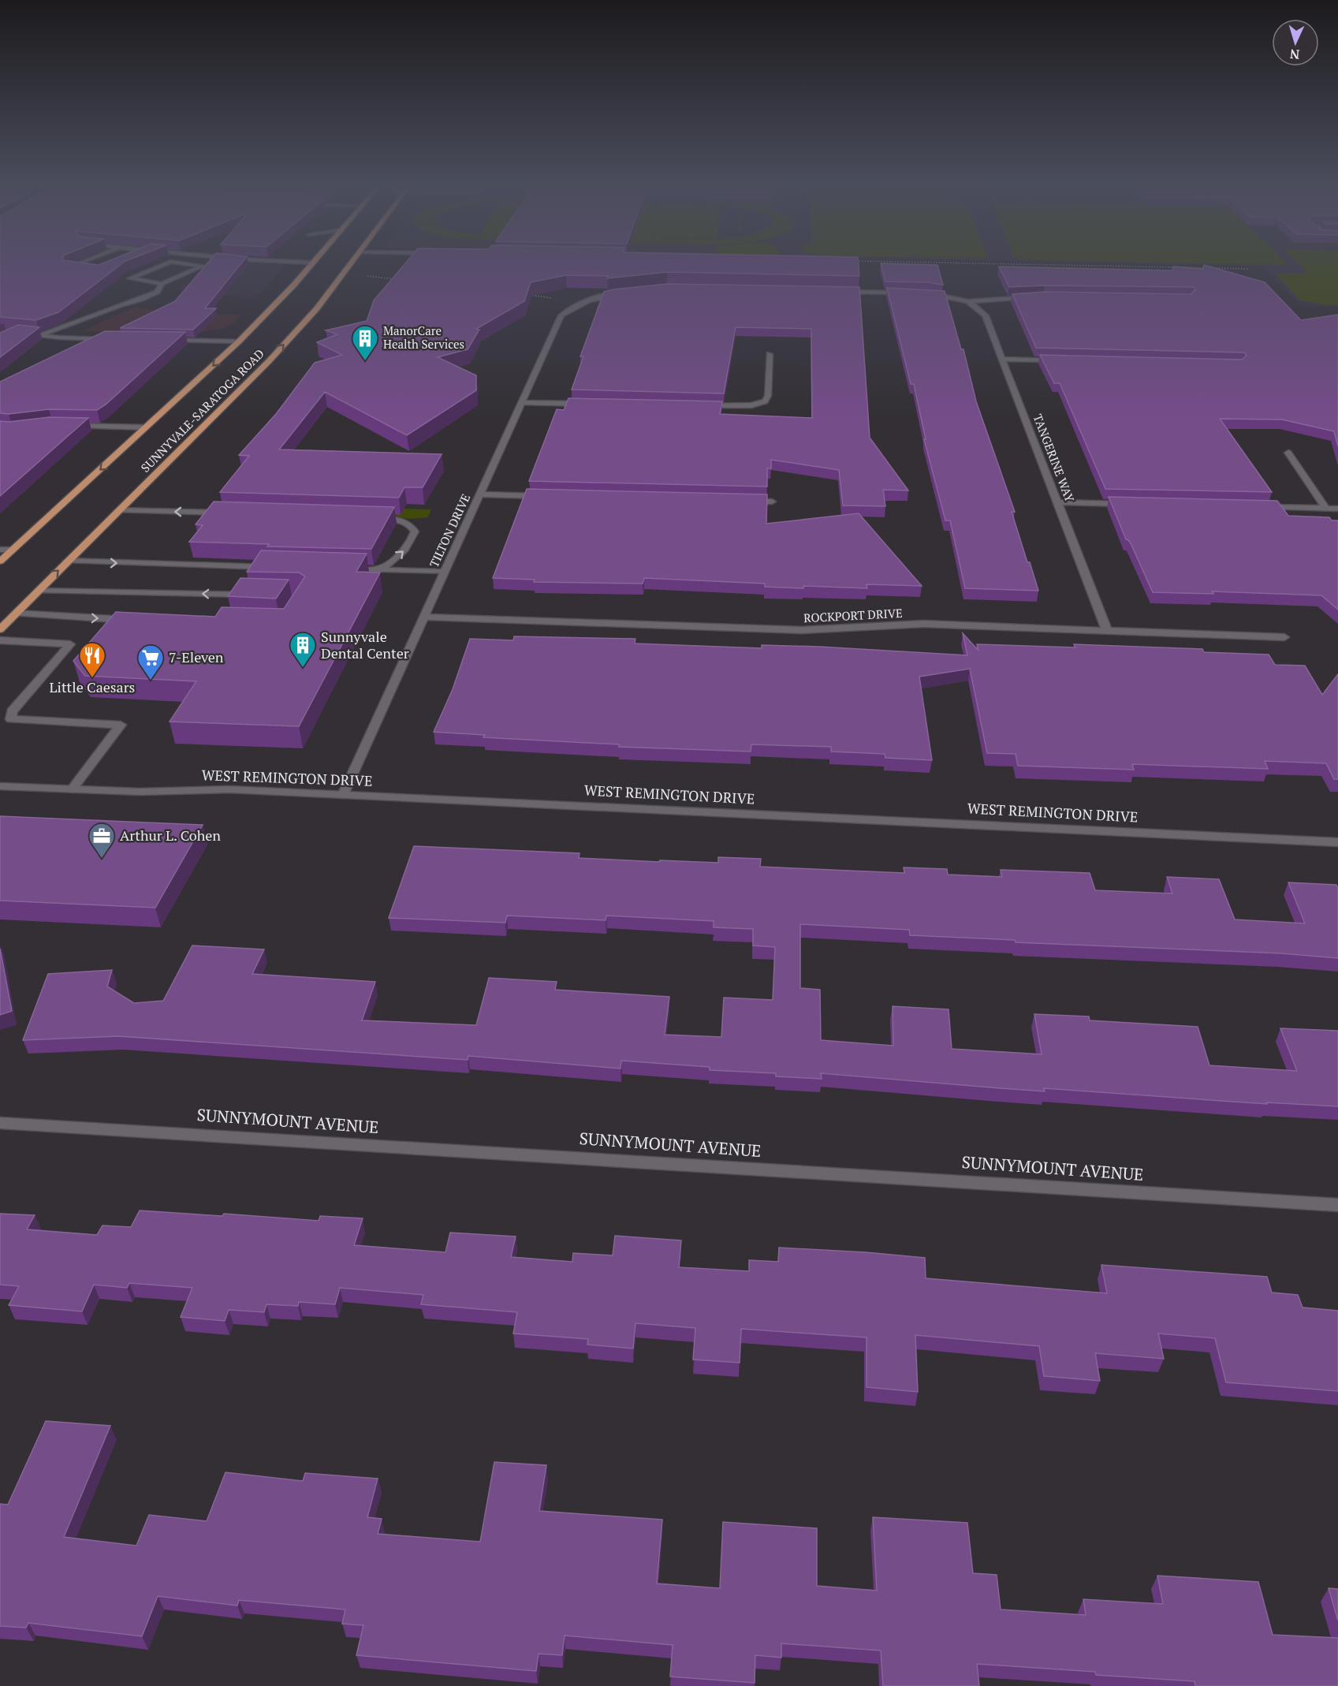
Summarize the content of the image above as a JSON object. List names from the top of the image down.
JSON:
{
  "streets": {
    "main road": ["SUNNYVALE-SARATOGA ROAD"],
    "street": [
      "TANGERINE WAY",
      "TILTON DRIVE",
      "ROCKPORT DRIVE",
      "WEST REMINGTON DRIVE",
      "SUNNYMOUNT AVENUE"
    ]
  },
  "crossings": [
    ["TANGERINE WAY", "ROCKPORT DRIVE"],
    ["TILTON DRIVE", "ROCKPORT DRIVE"],
    ["TILTON DRIVE", "WEST REMINGTON DRIVE"]
  ],
  "places": {
    "building": ["ManorCare Health Services", "Sunnyvale Dental Center"],
    "restaurant": ["Little Caesars"],
    "supermarket": ["7-Eleven"],
    "office": ["Arthur L. Cohen"]
  },
  "north": "bottom"
}
